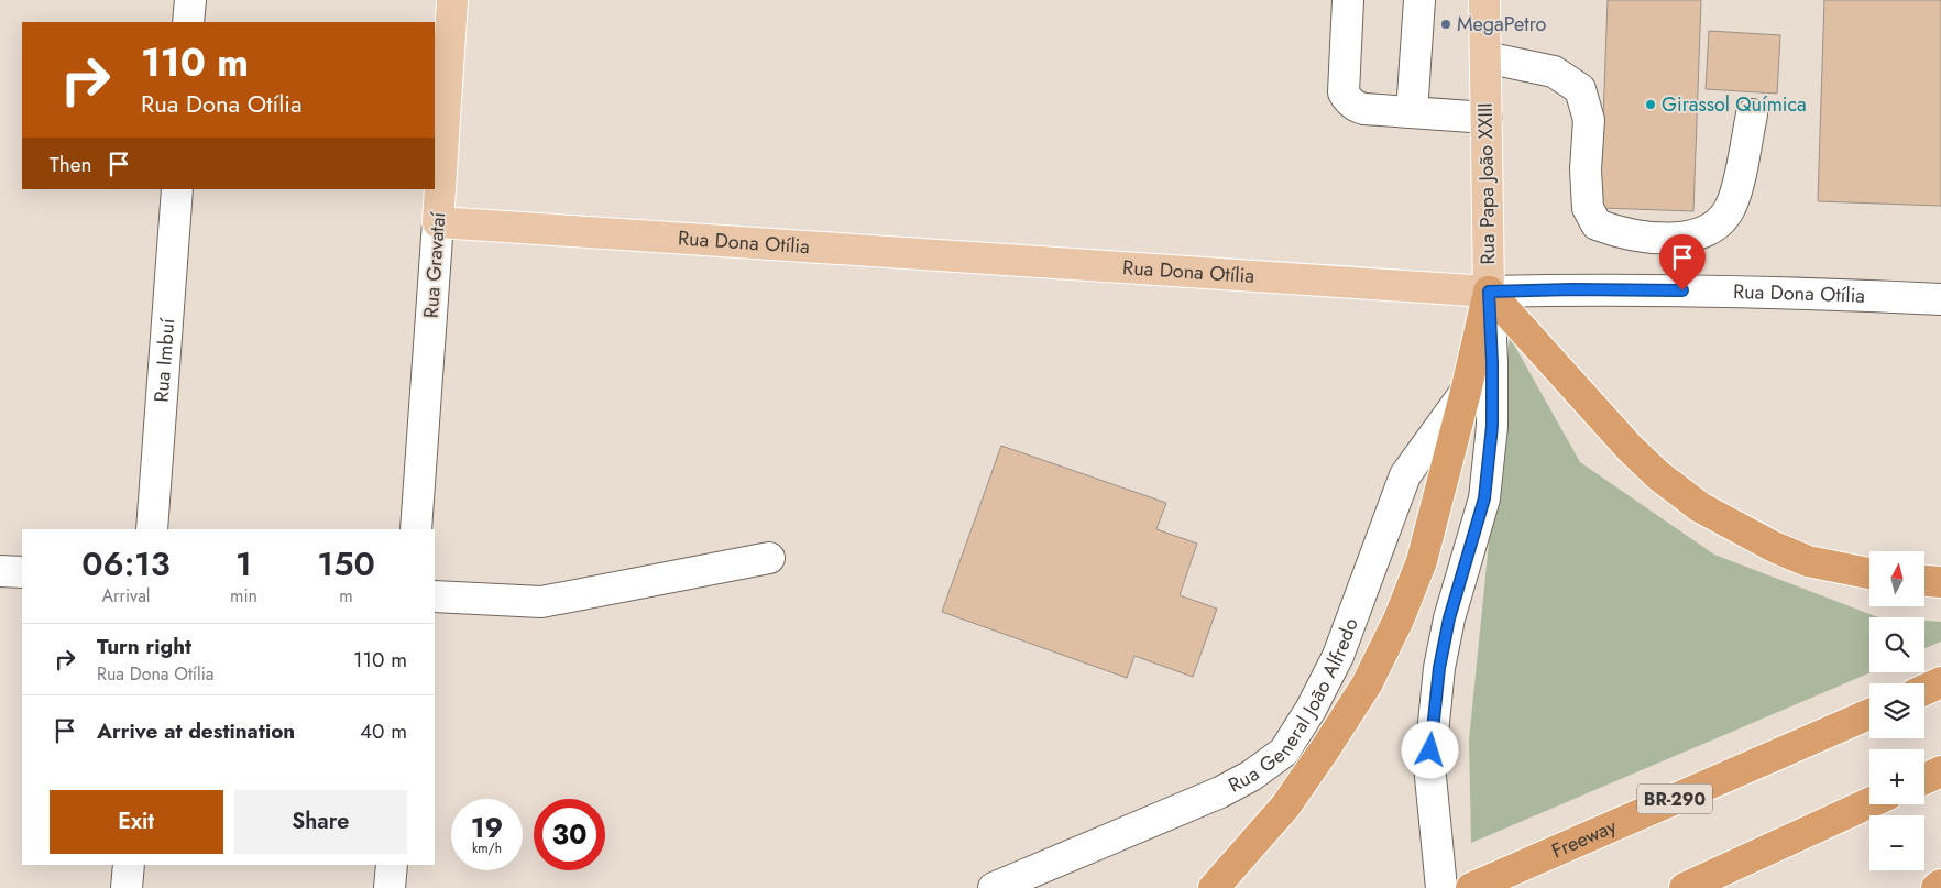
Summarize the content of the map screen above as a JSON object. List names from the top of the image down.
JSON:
{
  "streets": {
    "highway": ["BR-290", "Freeway"],
    "main road": ["Rua Papa João XXIII", "Rua Dona Otília", "Rua Gravataí"],
    "street": ["Rua Imbuí", "Rua General João Alfredo"]
  },
  "crossings": [
    ["Rua Papa João XXIII", "Rua Dona Otília"],
    ["Rua Dona Otília", "Rua Gravataí"]
  ],
  "places": ["MegaPetro", "Girassol Química"],
  "north": "top",
  "page": {
    "turn": ["110 m", "Rua Dona Otília"],
    "then": "Then",
    "eta": [
      "06:13",
      "Arrival",
      "1",
      "min",
      "150",
      "m"
    ],
    "map_buttons": ["+", "−"],
    "list": [
      {
        "name": "Turn right",
        "note": "Rua Dona Otília",
        "value": "110 m"
      },
      {
        "name": "Arrive at destination",
        "value": "40 m"
      }
    ],
    "buttons": ["Exit", "Share"],
    "speed": "19 km/h",
    "limit": "30"
  }
}
